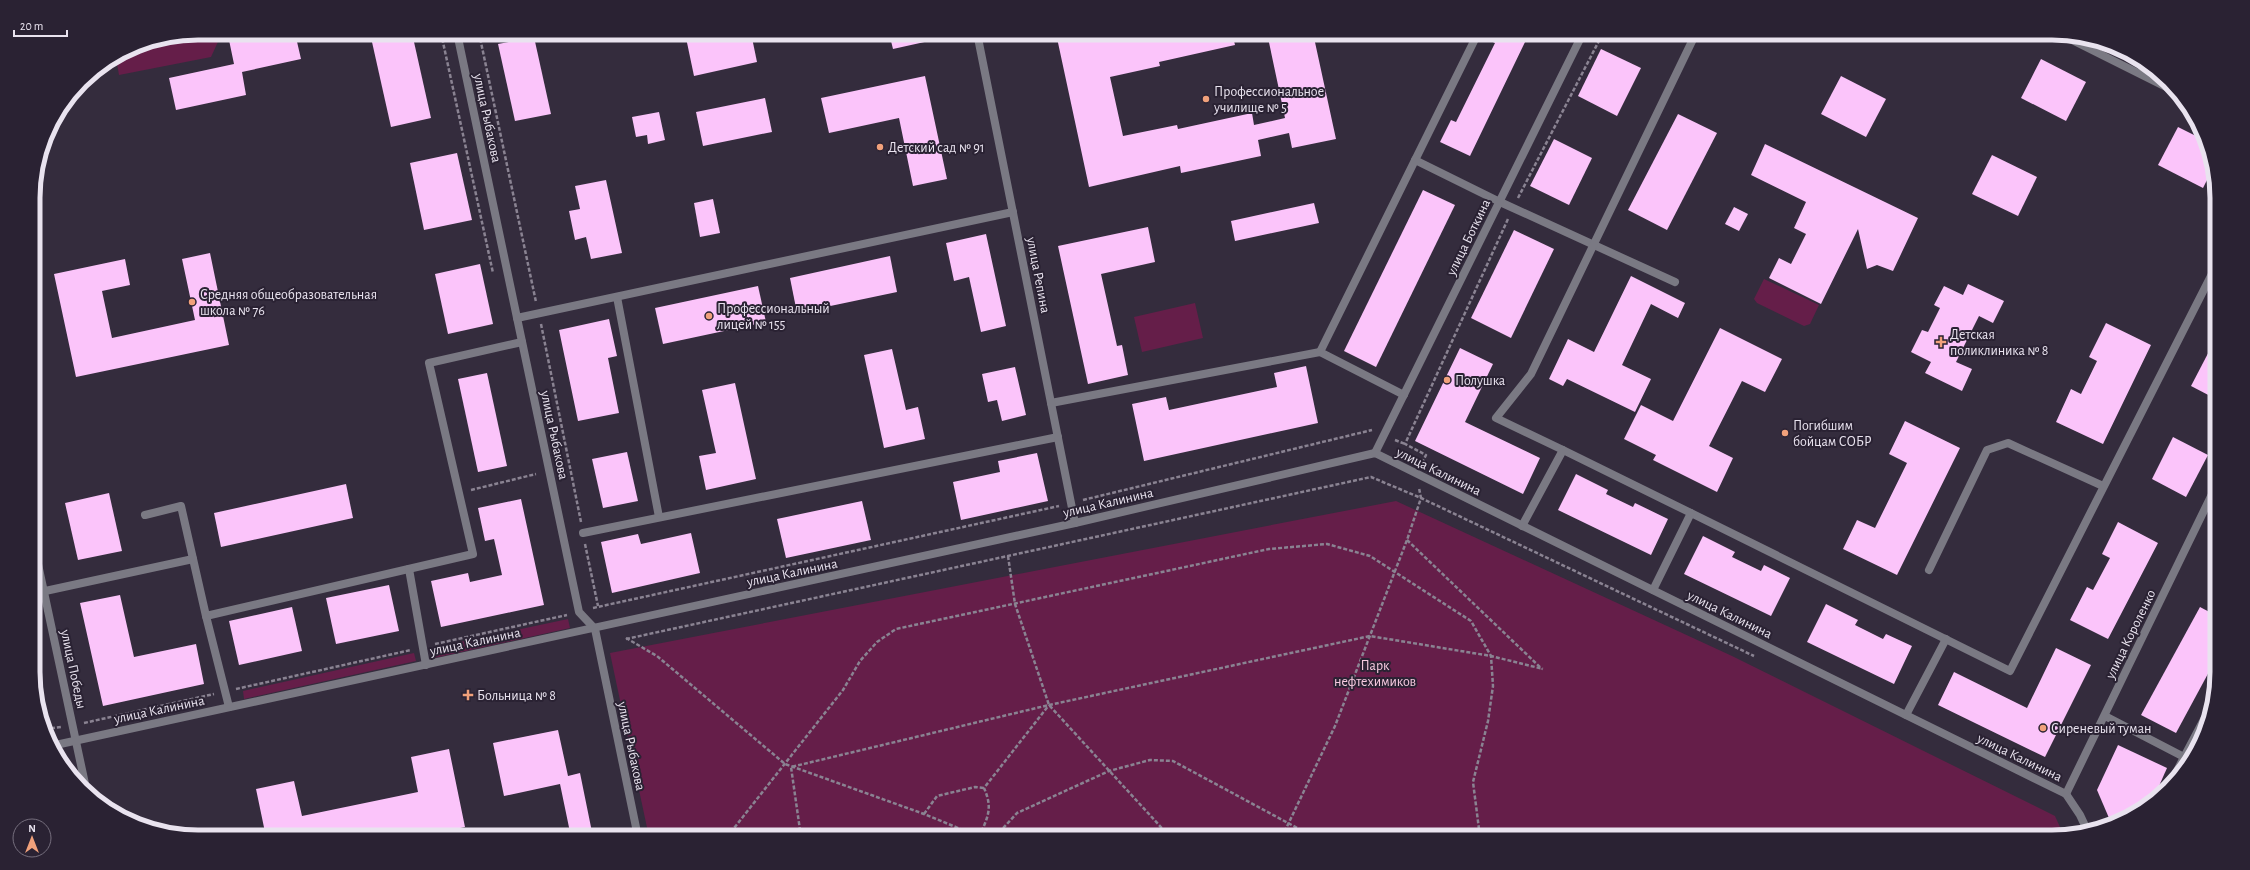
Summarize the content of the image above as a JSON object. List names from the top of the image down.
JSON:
{
  "streets": {
    "street": [
      "улица Рыбакова",
      "улица Боткина",
      "улица Репина",
      "улица Калинина",
      "улица Короленко",
      "улица Победы"
    ]
  },
  "crossings": [
    ["улица Рыбакова", "улица Калинина"],
    ["улица Боткина", "улица Калинина"],
    ["улица Репина", "улица Калинина"],
    ["улица Калинина", "улица Короленко"],
    ["улица Калинина", "улица Победы"]
  ],
  "parks": ["Парк нефтехимиков"],
  "places": {
    "other": [
      "Профессиональное училище № 5",
      "Детский сад № 91",
      "Средняя общеобразовательная школа № 76",
      "Профессиональный лицей № 155",
      "Полушка",
      "Погибшим бойцам СОБР",
      "Сиреневый туман"
    ],
    "health": ["Детская поликлиника № 8", "Больница № 8"]
  },
  "scale_bar": "20 m",
  "north": "top"
}
